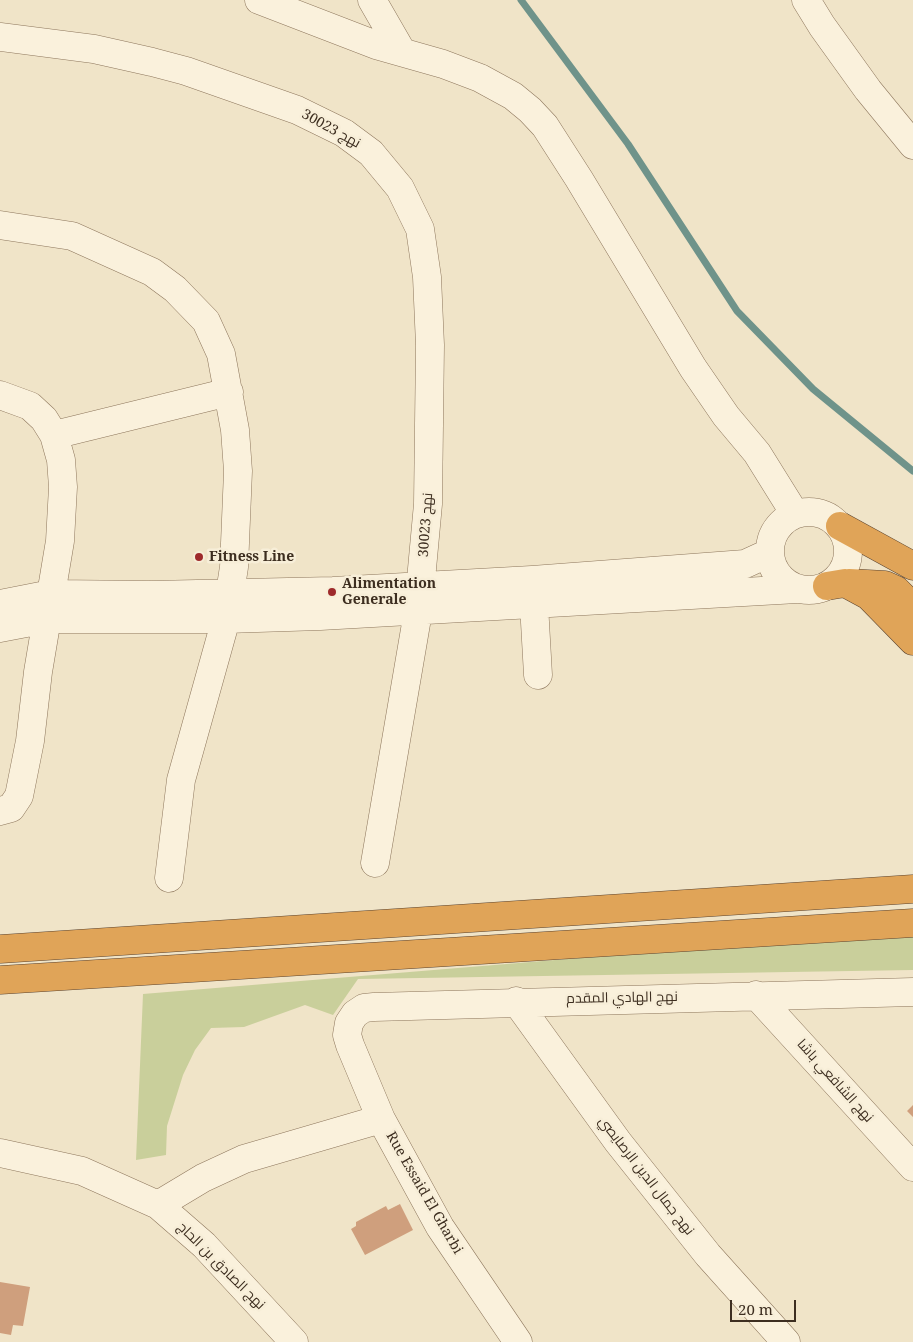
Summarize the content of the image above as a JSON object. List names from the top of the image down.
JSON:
{
  "streets": {
    "street": [
      "نهج 30023",
      "نهج الهادي المقدم",
      "نهج الشافعي باشا",
      "نهج جمال الدين الرصايصي",
      "Rue Essaid El Gharbi",
      "نهج الصادق بن الحاج"
    ]
  },
  "crossings": [
    ["نهج الهادي المقدم", "نهج الشافعي باشا"],
    ["نهج الهادي المقدم", "نهج جمال الدين الرصايصي"],
    ["نهج الهادي المقدم", "Rue Essaid El Gharbi"]
  ],
  "places": ["Fitness Line", "Alimentation Generale"],
  "scale_bar": "20 m"
}
